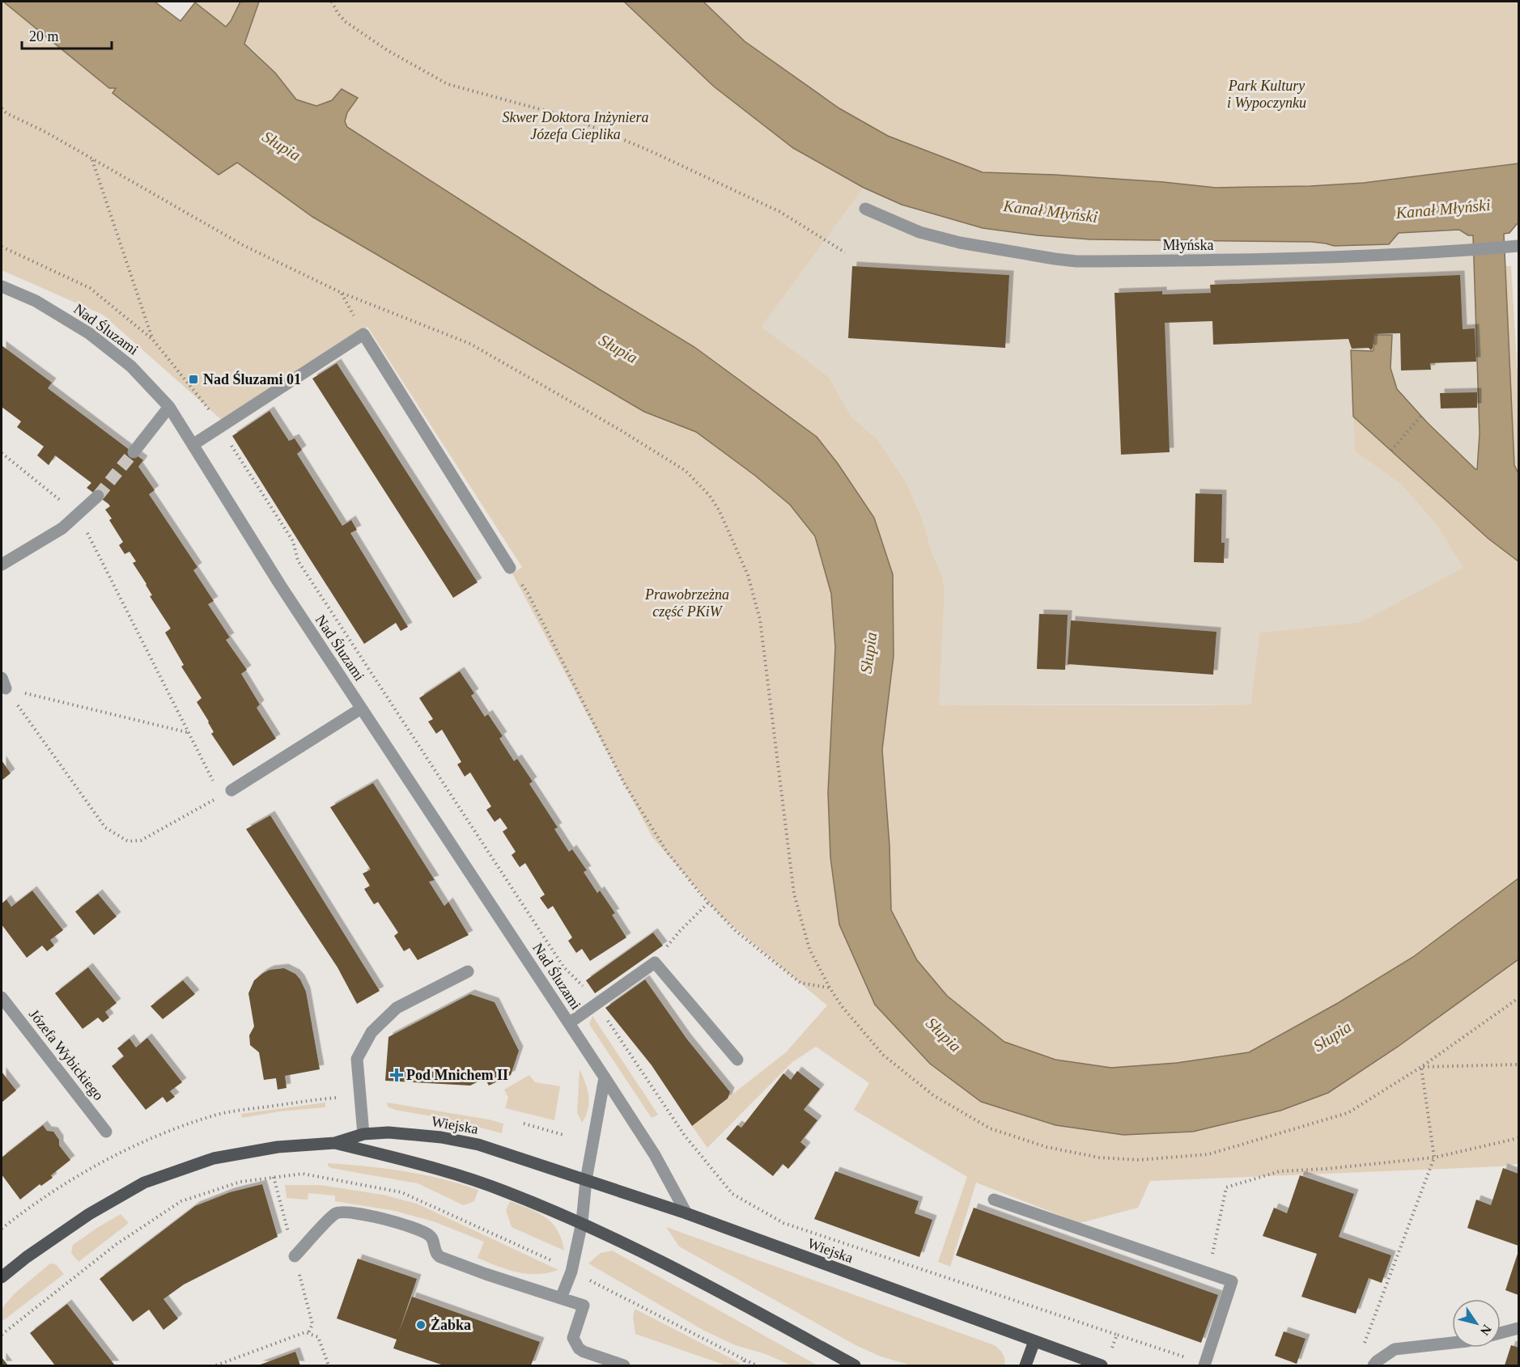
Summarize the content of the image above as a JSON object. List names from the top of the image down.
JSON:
{
  "streets": {
    "main road": ["Wiejska"],
    "street": ["Młyńska", "Nad Śluzami", "Józefa Wybickiego"]
  },
  "crossings": [
    ["Nad Śluzami", "Wiejska"]
  ],
  "water": ["Słupia", "Kanał Młyński"],
  "parks": ["Park Kultury i Wypoczynku", "Skwer Doktora Inżyniera Józefa Cieplika", "Prawobrzeżna część PKiW"],
  "places": {
    "transit": ["Nad Śluzami 01"],
    "health": ["Pod Mnichem II"],
    "other": ["Żabka"]
  },
  "scale_bar": "20 m",
  "north": "bottom right"
}
